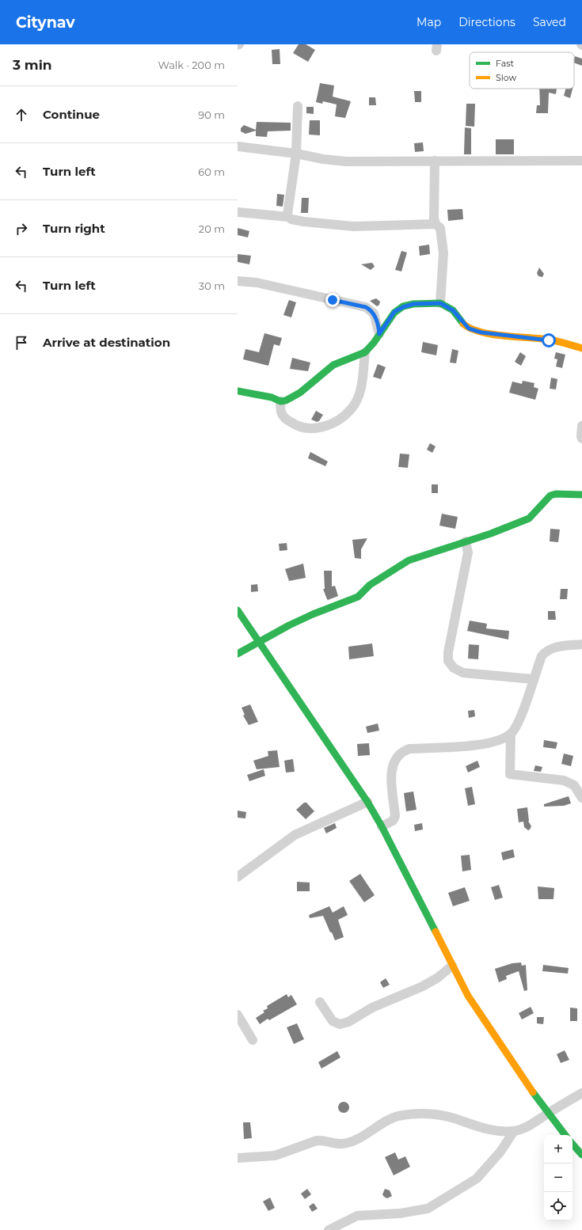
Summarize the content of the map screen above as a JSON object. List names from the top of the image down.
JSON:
{
  "legend": ["Fast", "Slow"],
  "page": {
    "header": "Citynav",
    "nav": ["Map", "Directions", "Saved"],
    "heading": ["3 min", "Walk · 200 m"],
    "list": [
      ["Continue", "90 m"],
      ["Turn left", "60 m"],
      ["Turn right", "20 m"],
      ["Turn left", "30 m"],
      "Arrive at destination"
    ],
    "map_buttons": ["+", "−"]
  }
}
